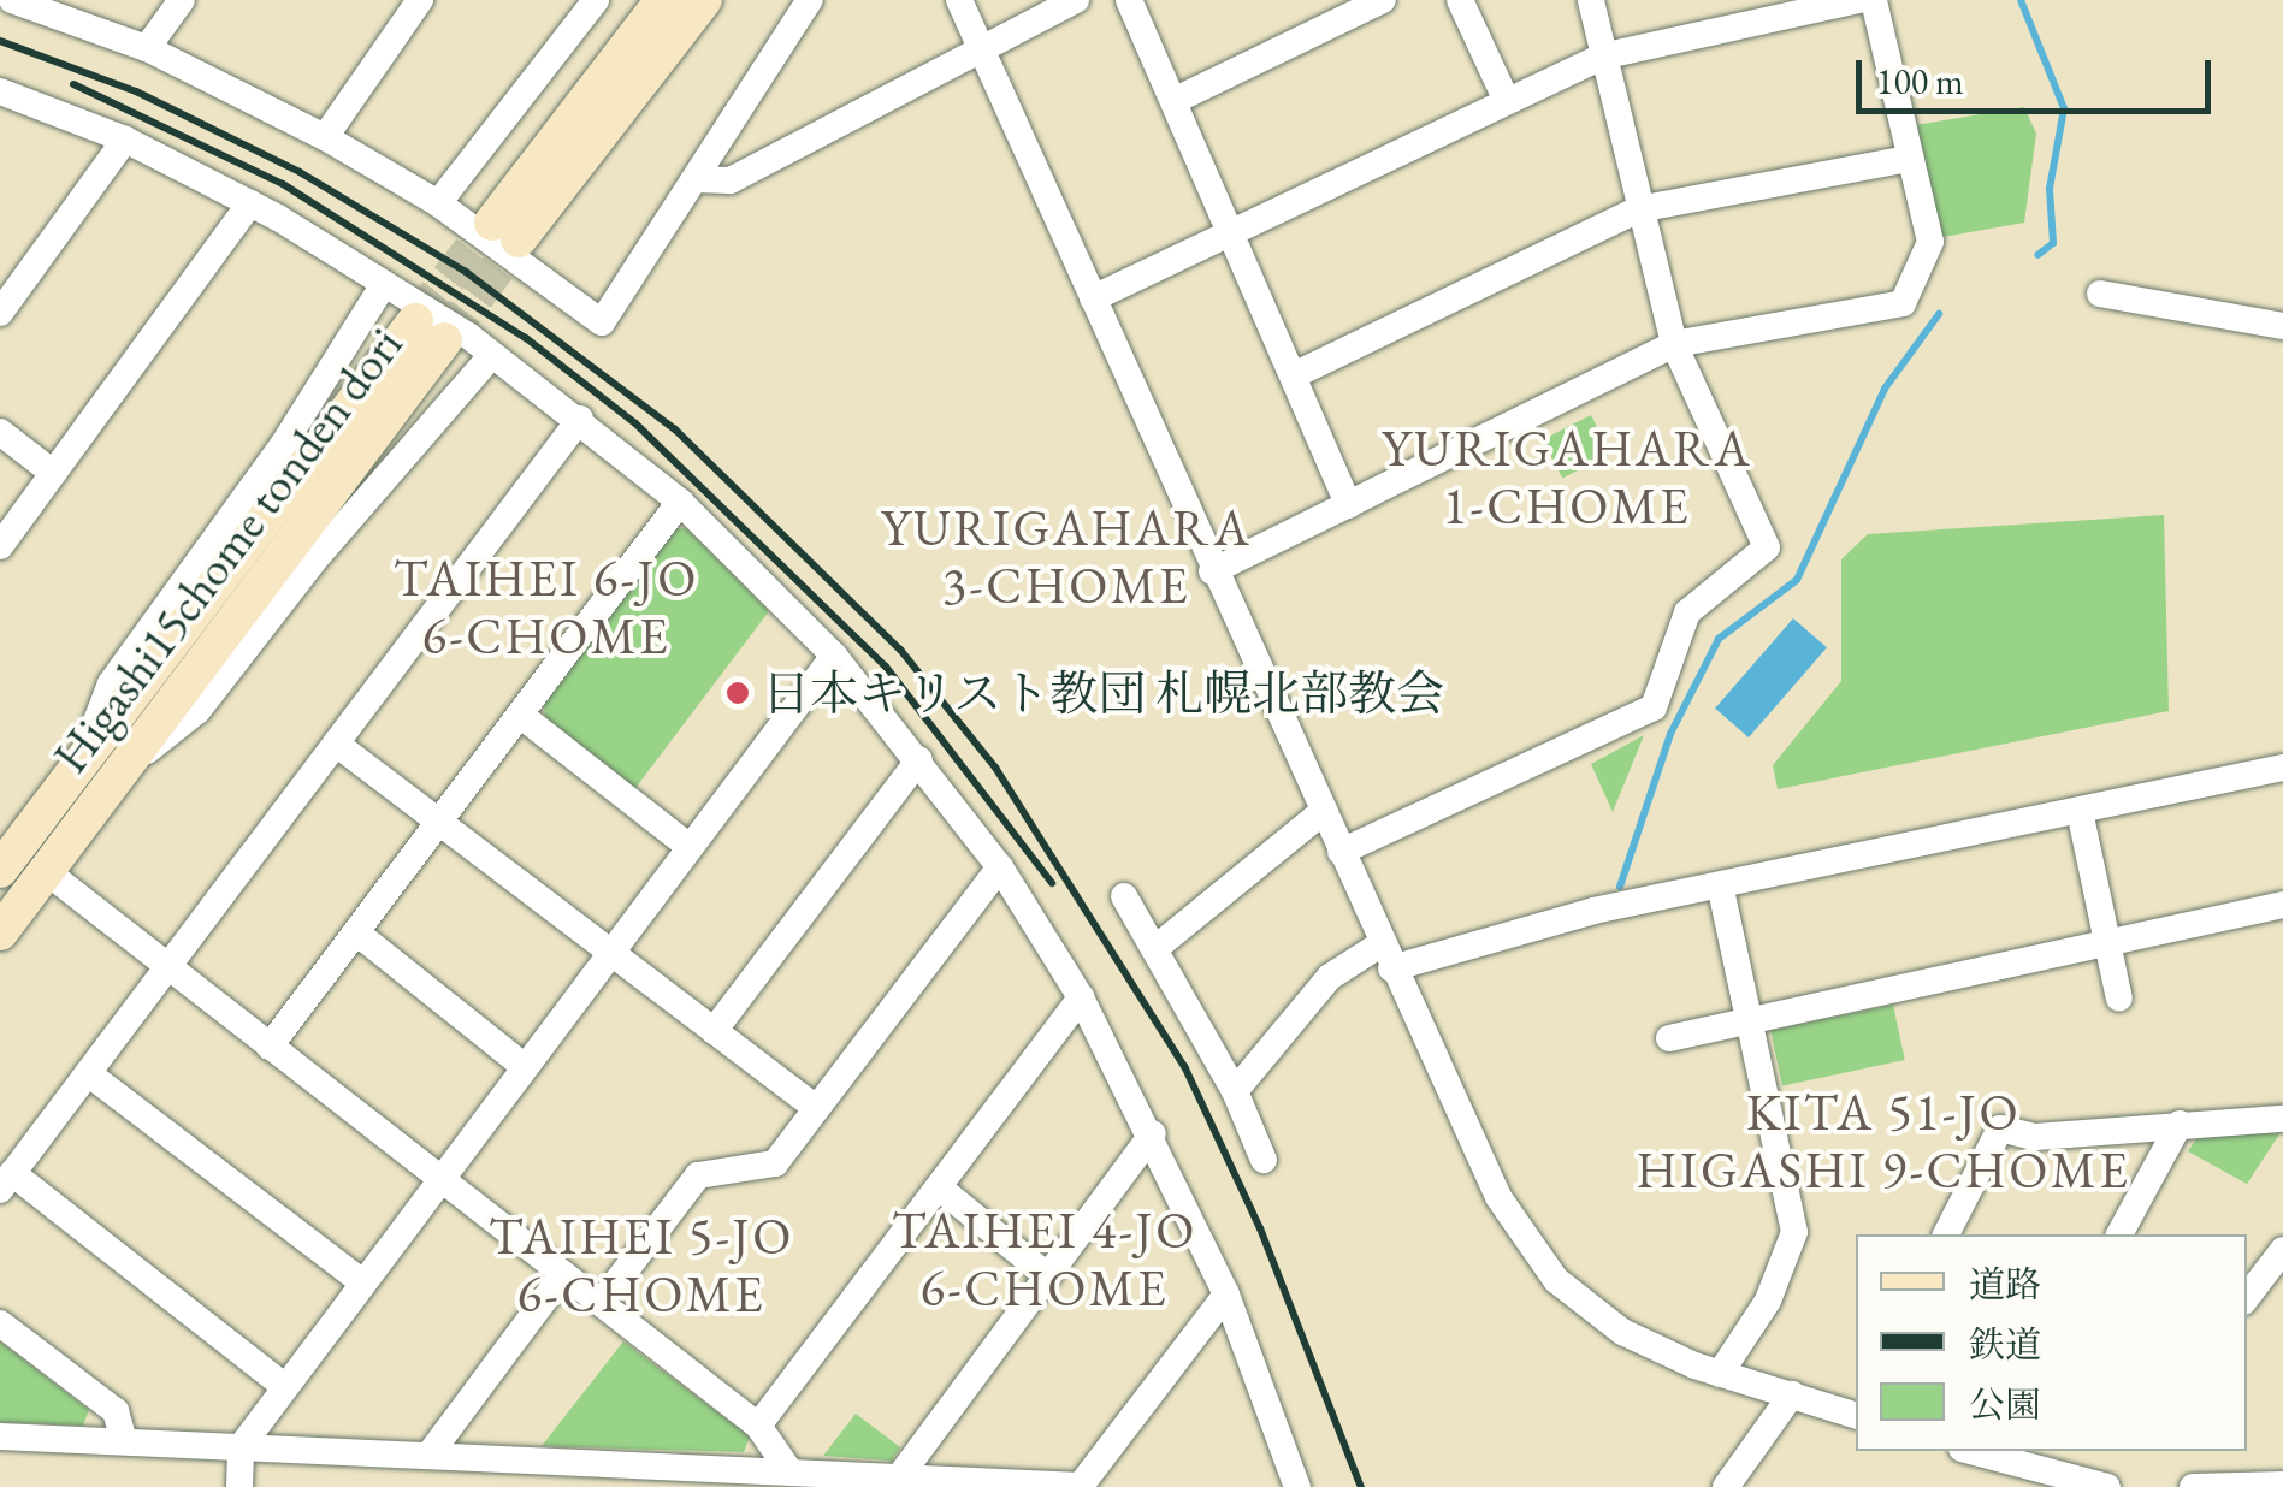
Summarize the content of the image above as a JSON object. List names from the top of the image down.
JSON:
{
  "streets": {
    "street": ["Higashi15chome tonden dori"]
  },
  "districts": [
    "YURIGAHARA 1-CHOME",
    "YURIGAHARA 3-CHOME",
    "TAIHEI 6-JO 6-CHOME",
    "KITA 51-JO HIGASHI 9-CHOME",
    "TAIHEI 4-JO 6-CHOME",
    "TAIHEI 5-JO 6-CHOME"
  ],
  "places": ["日本キリスト教団 札幌北部教会"],
  "legend": ["道路", "鉄道", "公園"],
  "scale_bar": "100 m"
}
